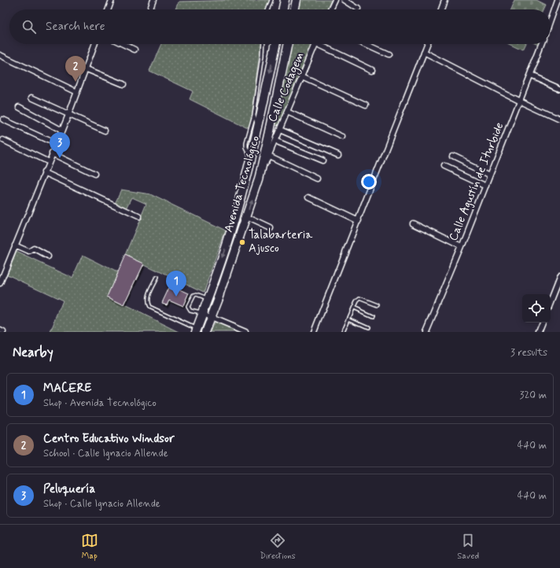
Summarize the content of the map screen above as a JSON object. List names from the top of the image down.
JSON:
{
  "streets": {
    "main road": ["Avenida Tecnológico"],
    "street": ["Calle Codagem", "Calle Agustín de Iturbide"]
  },
  "crossings": [
    ["Calle Codagem", "Avenida Tecnológico"]
  ],
  "places": ["Talabarteria Ajusco"],
  "page": {
    "search": "Search here",
    "pins": ["2", "3", "1"],
    "heading": ["Nearby", "3 results"],
    "list": [
      {
        "mark": "1",
        "name": "MACERE",
        "note": "Shop · Avenida Tecnológico",
        "value": "320 m"
      },
      {
        "mark": "2",
        "name": "Centro Educativo Windsor",
        "note": "School · Calle Ignacio Allende",
        "value": "440 m"
      },
      {
        "mark": "3",
        "name": "Peluquería",
        "note": "Shop · Calle Ignacio Allende",
        "value": "440 m"
      }
    ],
    "nav": ["Map", "Directions", "Saved"]
  }
}
